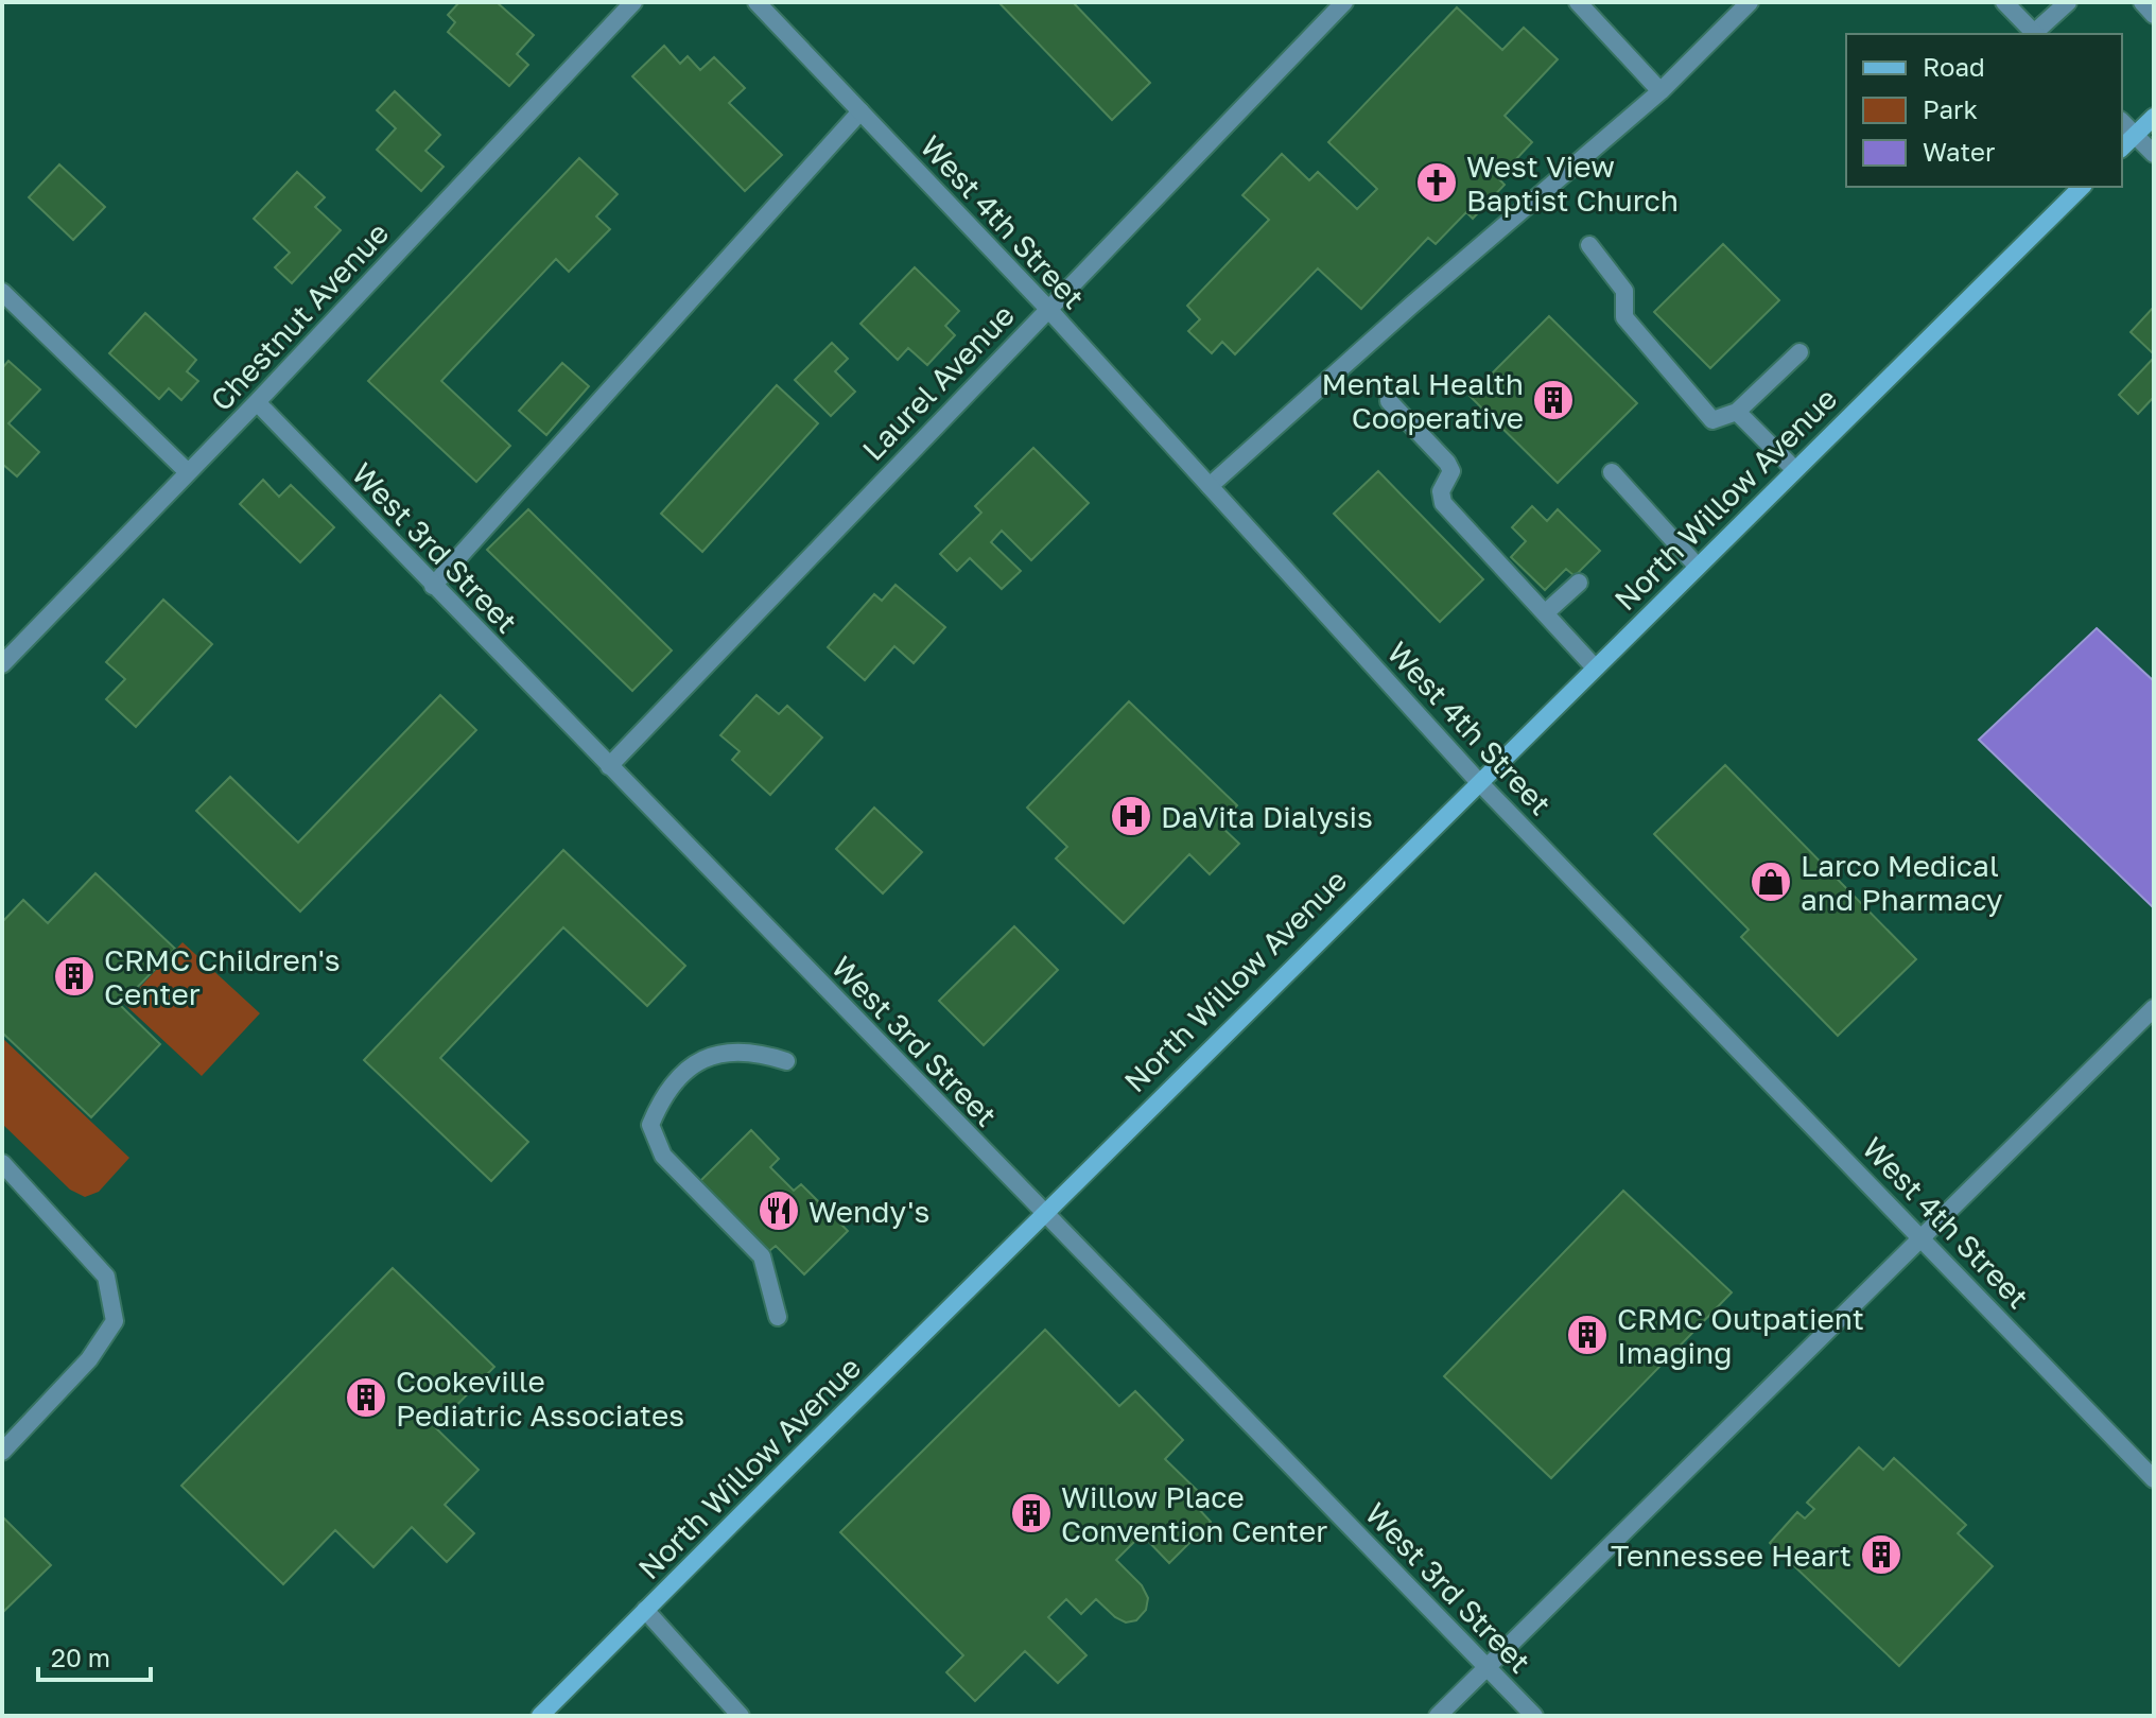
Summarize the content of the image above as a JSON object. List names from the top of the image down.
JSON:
{
  "streets": {
    "main road": ["North Willow Avenue"],
    "street": [
      "West 4th Street",
      "Chestnut Avenue",
      "Laurel Avenue",
      "West 3rd Street"
    ]
  },
  "crossings": [
    ["West 4th Street", "Laurel Avenue"],
    ["West 4th Street", "North Willow Avenue"],
    ["Chestnut Avenue", "West 3rd Street"],
    ["Laurel Avenue", "West 3rd Street"],
    ["North Willow Avenue", "West 3rd Street"]
  ],
  "places": {
    "church": ["West View Baptist Church"],
    "building": [
      "Mental Health Cooperative",
      "CRMC Children's Center",
      "CRMC Outpatient Imaging",
      "Cookeville Pediatric Associates",
      "Willow Place Convention Center",
      "Tennessee Heart"
    ],
    "hospital": ["DaVita Dialysis"],
    "shop": ["Larco Medical and Pharmacy"],
    "restaurant": ["Wendy's"]
  },
  "legend": ["Road", "Park", "Water"],
  "scale_bar": "20 m"
}
